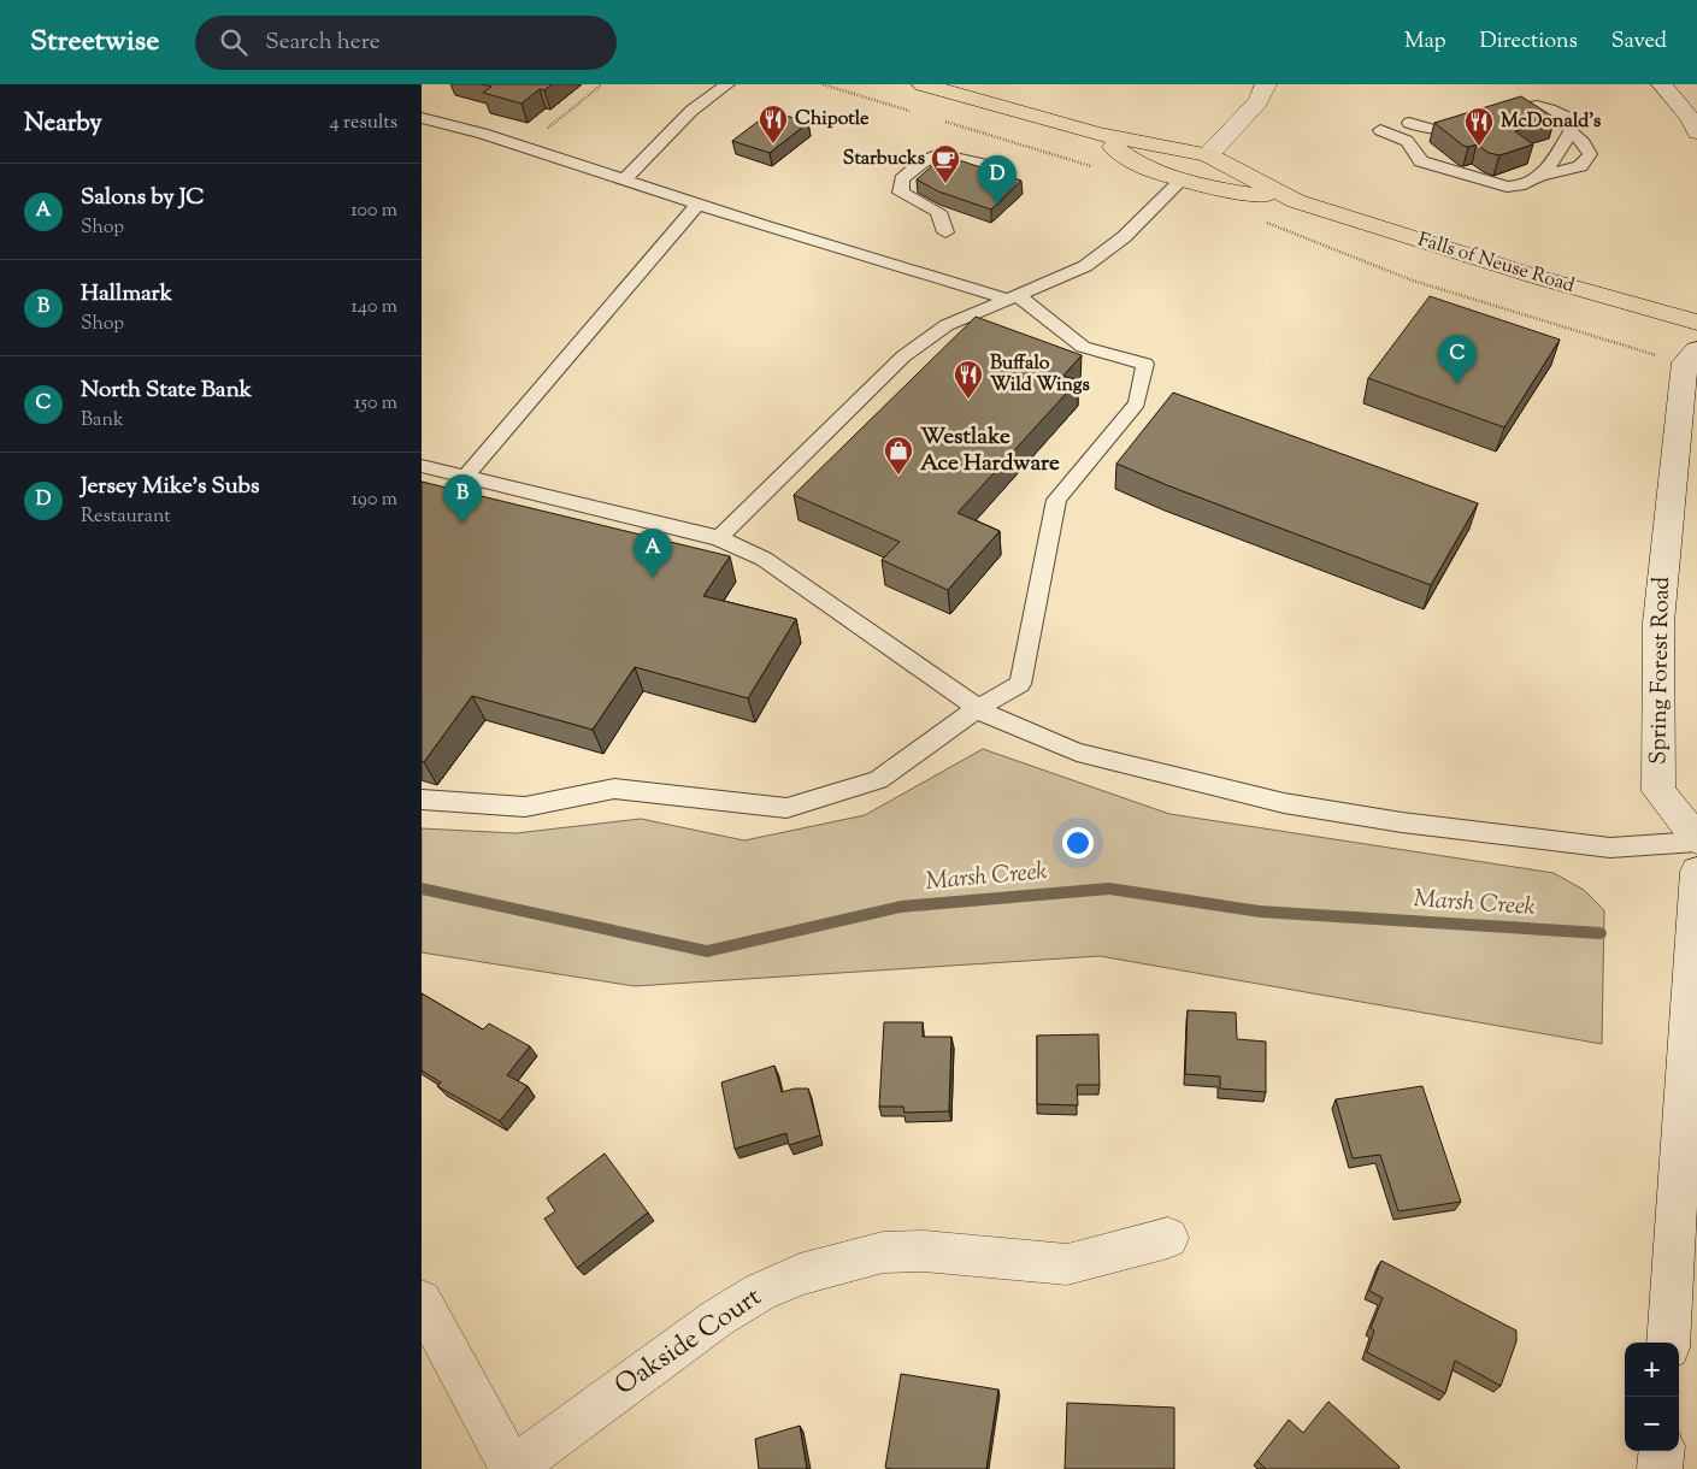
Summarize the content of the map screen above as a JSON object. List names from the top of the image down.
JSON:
{
  "streets": {
    "main road": ["Falls of Neuse Road", "Spring Forest Road", "Oakside Court"]
  },
  "water": ["Marsh Creek"],
  "places": {
    "restaurant": ["Chipotle", "McDonald's", "Buffalo Wild Wings"],
    "cafe": ["Starbucks"],
    "shop": ["Westlake Ace Hardware"]
  },
  "page": {
    "header": "Streetwise",
    "search": "Search here",
    "nav": ["Map", "Directions", "Saved"],
    "heading": ["Nearby", "4 results"],
    "pins": [
      "D",
      "C",
      "B",
      "A"
    ],
    "list": [
      {
        "mark": "A",
        "name": "Salons by JC",
        "note": "Shop",
        "value": "100 m"
      },
      {
        "mark": "B",
        "name": "Hallmark",
        "note": "Shop",
        "value": "140 m"
      },
      {
        "mark": "C",
        "name": "North State Bank",
        "note": "Bank",
        "value": "150 m"
      },
      {
        "mark": "D",
        "name": "Jersey Mike's Subs",
        "note": "Restaurant",
        "value": "190 m"
      }
    ],
    "map_buttons": ["+", "−"]
  }
}
